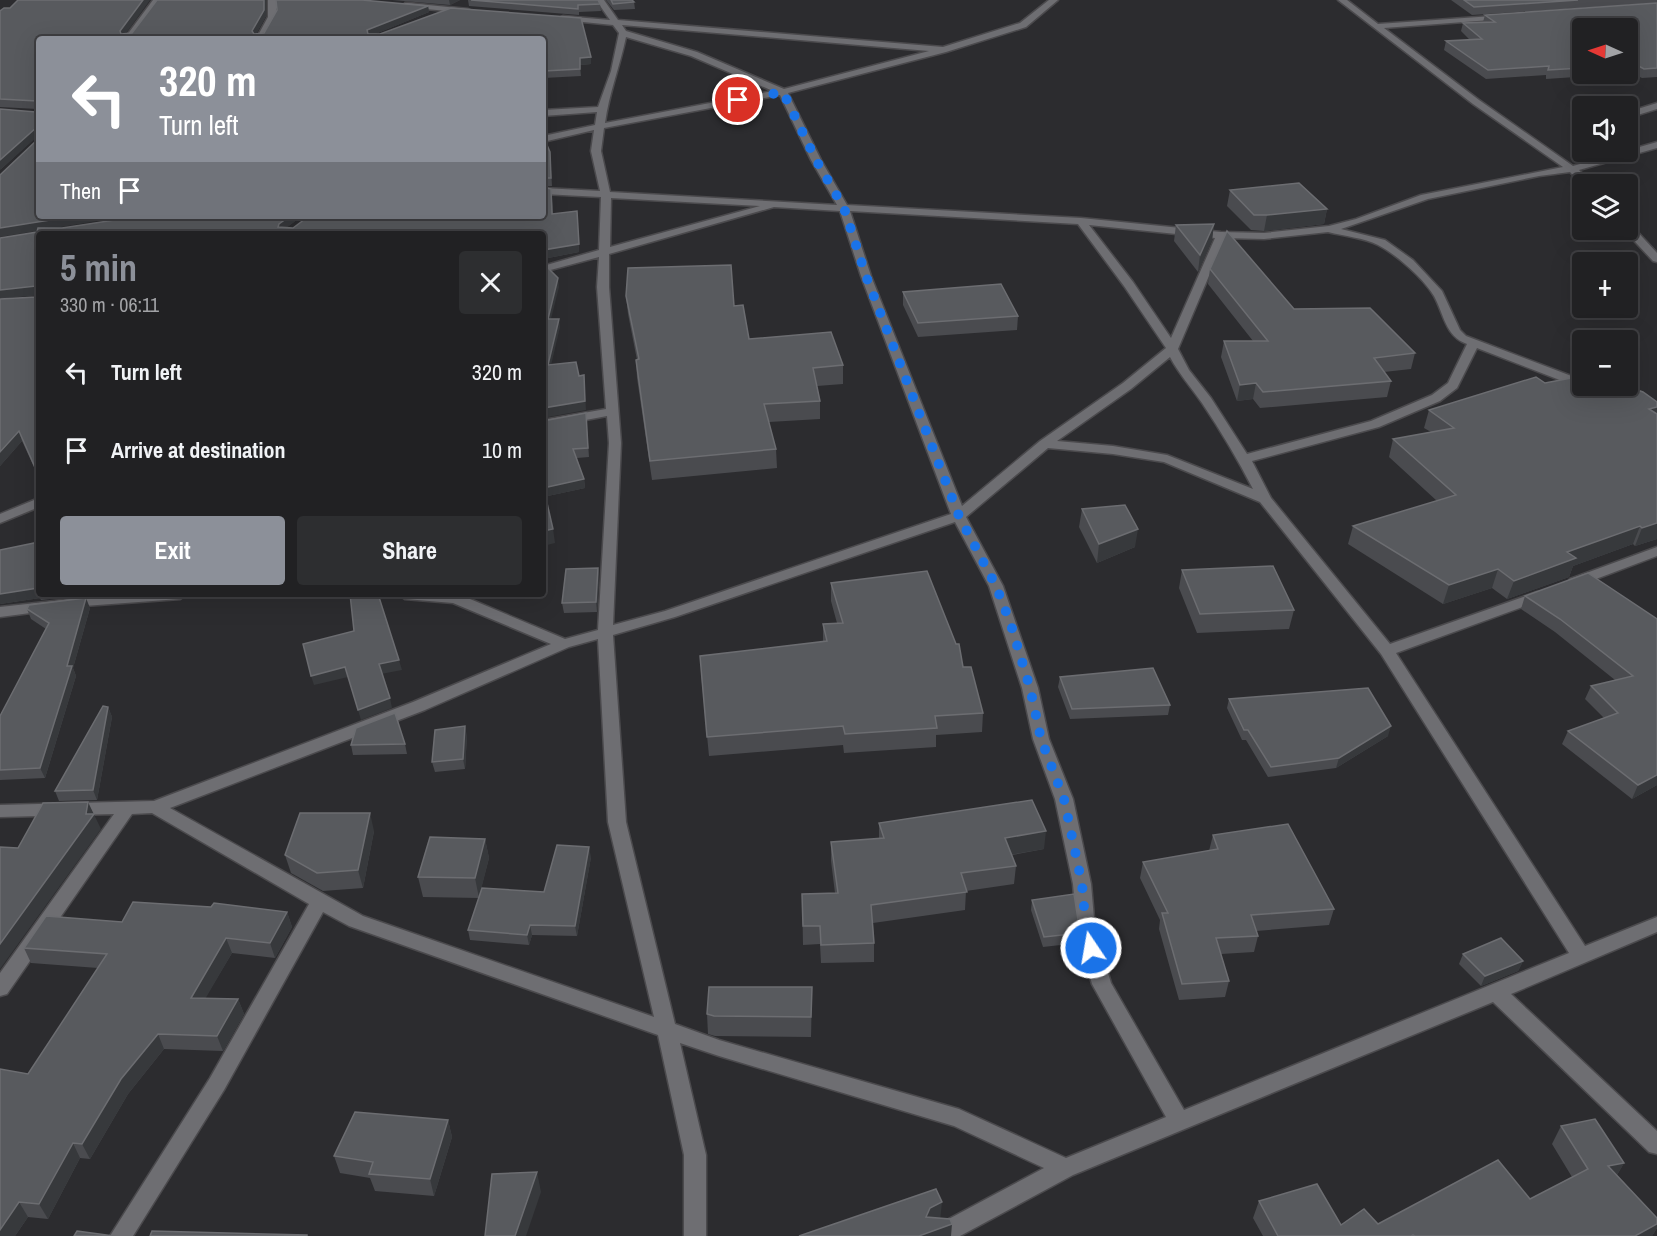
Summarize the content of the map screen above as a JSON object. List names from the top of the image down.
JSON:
{
  "north": "left",
  "page": {
    "map_buttons": ["+", "−"],
    "turn": ["320 m", "Turn left"],
    "then": "Then",
    "heading": ["5 min", "330 m · 06:11"],
    "list": [
      {
        "name": "Turn left",
        "value": "320 m"
      },
      {
        "name": "Arrive at destination",
        "value": "10 m"
      }
    ],
    "buttons": ["Exit", "Share"]
  }
}
